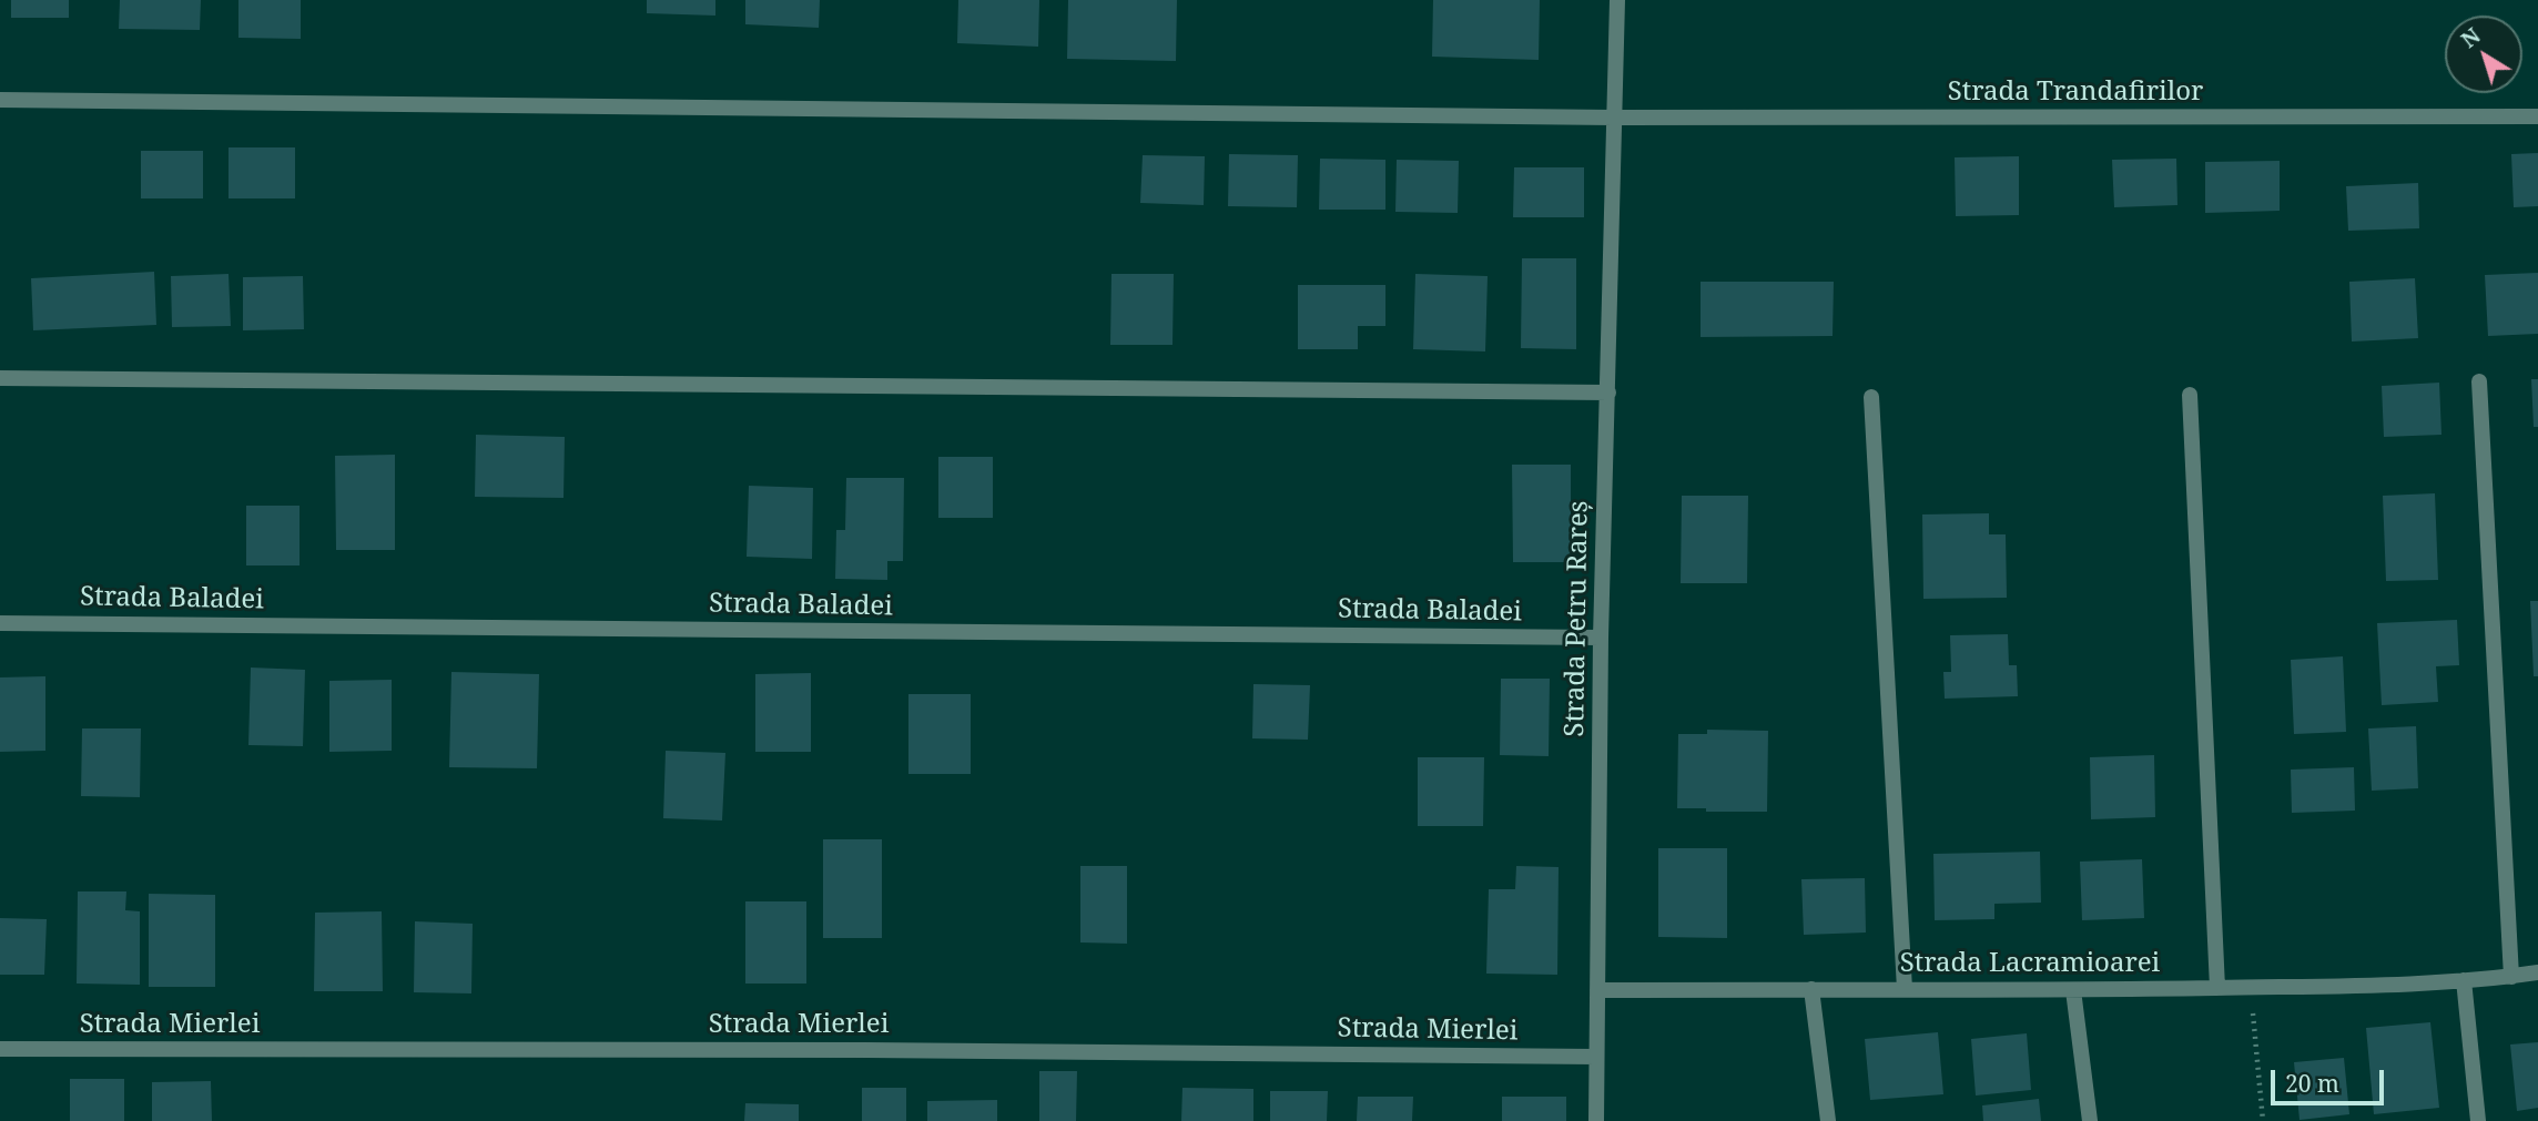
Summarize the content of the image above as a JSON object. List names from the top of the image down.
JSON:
{
  "streets": {
    "street": [
      "Strada Trandafirilor",
      "Strada Baladei",
      "Strada Petru Rareș",
      "Strada Lacramioarei",
      "Strada Mierlei"
    ]
  },
  "crossings": [
    ["Strada Trandafirilor", "Strada Petru Rareș"],
    ["Strada Baladei", "Strada Petru Rareș"],
    ["Strada Petru Rareș", "Strada Lacramioarei"],
    ["Strada Petru Rareș", "Strada Mierlei"]
  ],
  "scale_bar": "20 m",
  "north": "top left"
}
